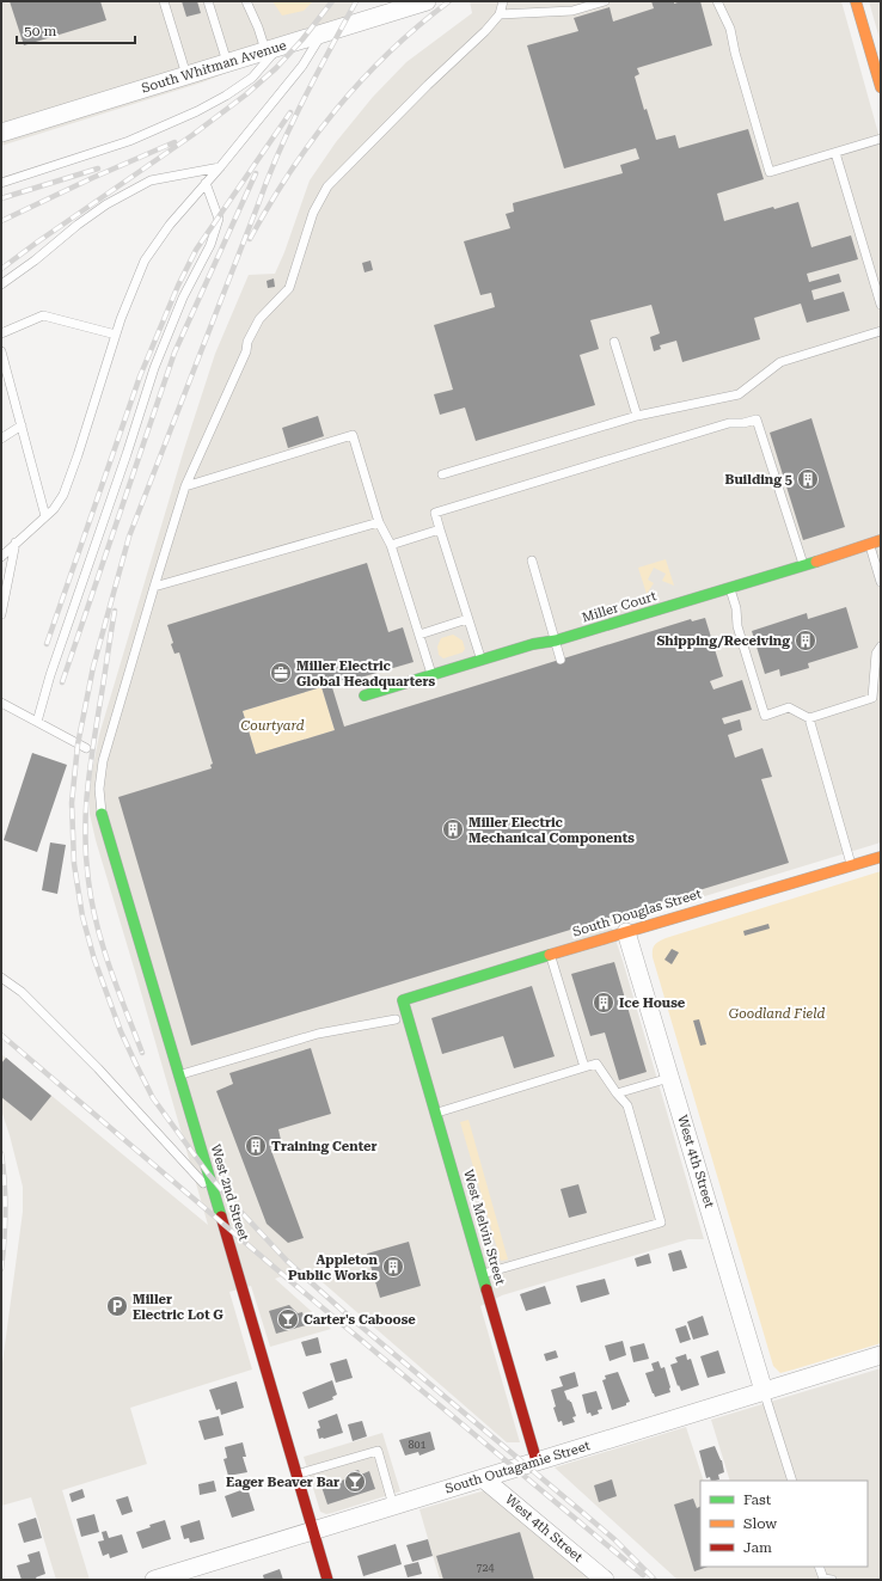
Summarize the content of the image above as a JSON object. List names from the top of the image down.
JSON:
{
  "streets": {
    "street": [
      "South Whitman Avenue",
      "Miller Court",
      "South Douglas Street",
      "West 4th Street",
      "West 2nd Street",
      "West Melvin Street",
      "South Outagamie Street"
    ]
  },
  "crossings": [
    ["South Douglas Street", "West 4th Street"],
    ["South Douglas Street", "West Melvin Street"],
    ["West 4th Street", "South Outagamie Street"],
    ["West 2nd Street", "South Outagamie Street"],
    ["West Melvin Street", "South Outagamie Street"]
  ],
  "parks": ["Courtyard", "Goodland Field"],
  "places": {
    "building": [
      "Building 5",
      "Shipping/Receiving",
      "Miller Electric Mechanical Components",
      "Ice House",
      "Training Center",
      "Appleton Public Works"
    ],
    "office": ["Miller Electric Global Headquarters"],
    "parking": ["Miller Electric Lot G"],
    "bar": ["Carter's Caboose", "Eager Beaver Bar"]
  },
  "house_numbers": ["801", "724"],
  "legend": ["Fast", "Slow", "Jam"],
  "scale_bar": "50 m"
}
